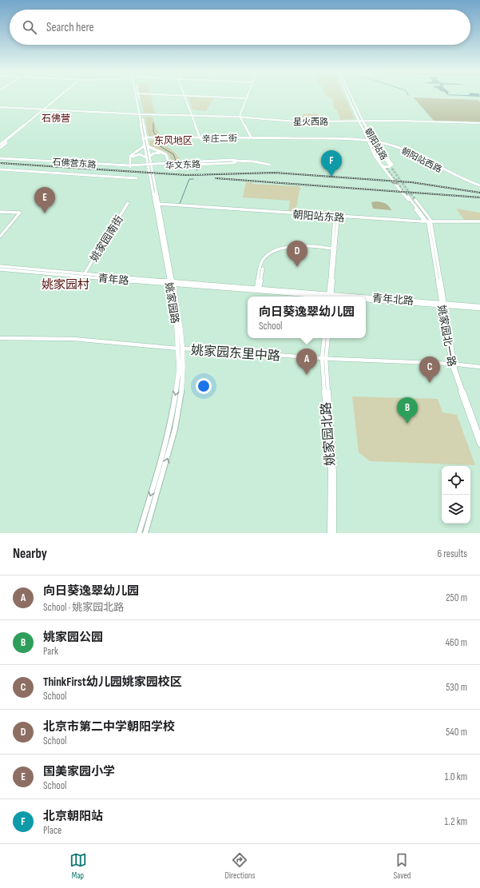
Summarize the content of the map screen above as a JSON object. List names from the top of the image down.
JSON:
{
  "streets": {
    "main road": ["星火西路", "姚家园路"],
    "street": [
      "辛庄二街",
      "朝阳站路",
      "朝阳站西路",
      "石佛营东路",
      "华文东路",
      "朝阳站东路",
      "姚家园南街",
      "青年路",
      "青年北路",
      "姚家园北一路",
      "姚家园东里中路",
      "姚家园北路"
    ]
  },
  "crossings": [
    ["星火西路", "朝阳站路"],
    ["星火西路", "姚家园路"],
    ["辛庄二街", "朝阳站西路"],
    ["辛庄二街", "姚家园路"],
    ["朝阳站路", "朝阳站西路"],
    ["石佛营东路", "华文东路"],
    ["朝阳站东路", "姚家园路"],
    ["朝阳站东路", "姚家园北一路"],
    ["姚家园南街", "青年路"],
    ["青年路", "青年北路"],
    ["青年路", "姚家园路"],
    ["青年北路", "姚家园路"],
    ["青年北路", "姚家园北一路"],
    ["姚家园路", "姚家园东里中路"],
    ["姚家园北一路", "姚家园东里中路"],
    ["姚家园东里中路", "姚家园北路"]
  ],
  "districts": ["石佛营", "东风地区", "姚家园村"],
  "page": {
    "search": "Search here",
    "pins": [
      "F",
      "E",
      "D",
      "A",
      "C",
      "B"
    ],
    "popup": ["向日葵逸翠幼儿园", "School"],
    "heading": ["Nearby", "6 results"],
    "list": [
      {
        "mark": "A",
        "name": "向日葵逸翠幼儿园",
        "note": "School · 姚家园北路",
        "value": "250 m"
      },
      {
        "mark": "B",
        "name": "姚家园公园",
        "note": "Park",
        "value": "460 m"
      },
      {
        "mark": "C",
        "name": "ThinkFirst幼儿园姚家园校区",
        "note": "School",
        "value": "530 m"
      },
      {
        "mark": "D",
        "name": "北京市第二中学朝阳学校",
        "note": "School",
        "value": "540 m"
      },
      {
        "mark": "E",
        "name": "国美家园小学",
        "note": "School",
        "value": "1.0 km"
      },
      {
        "mark": "F",
        "name": "北京朝阳站",
        "note": "Place",
        "value": "1.2 km"
      }
    ],
    "nav": ["Map", "Directions", "Saved"]
  }
}
